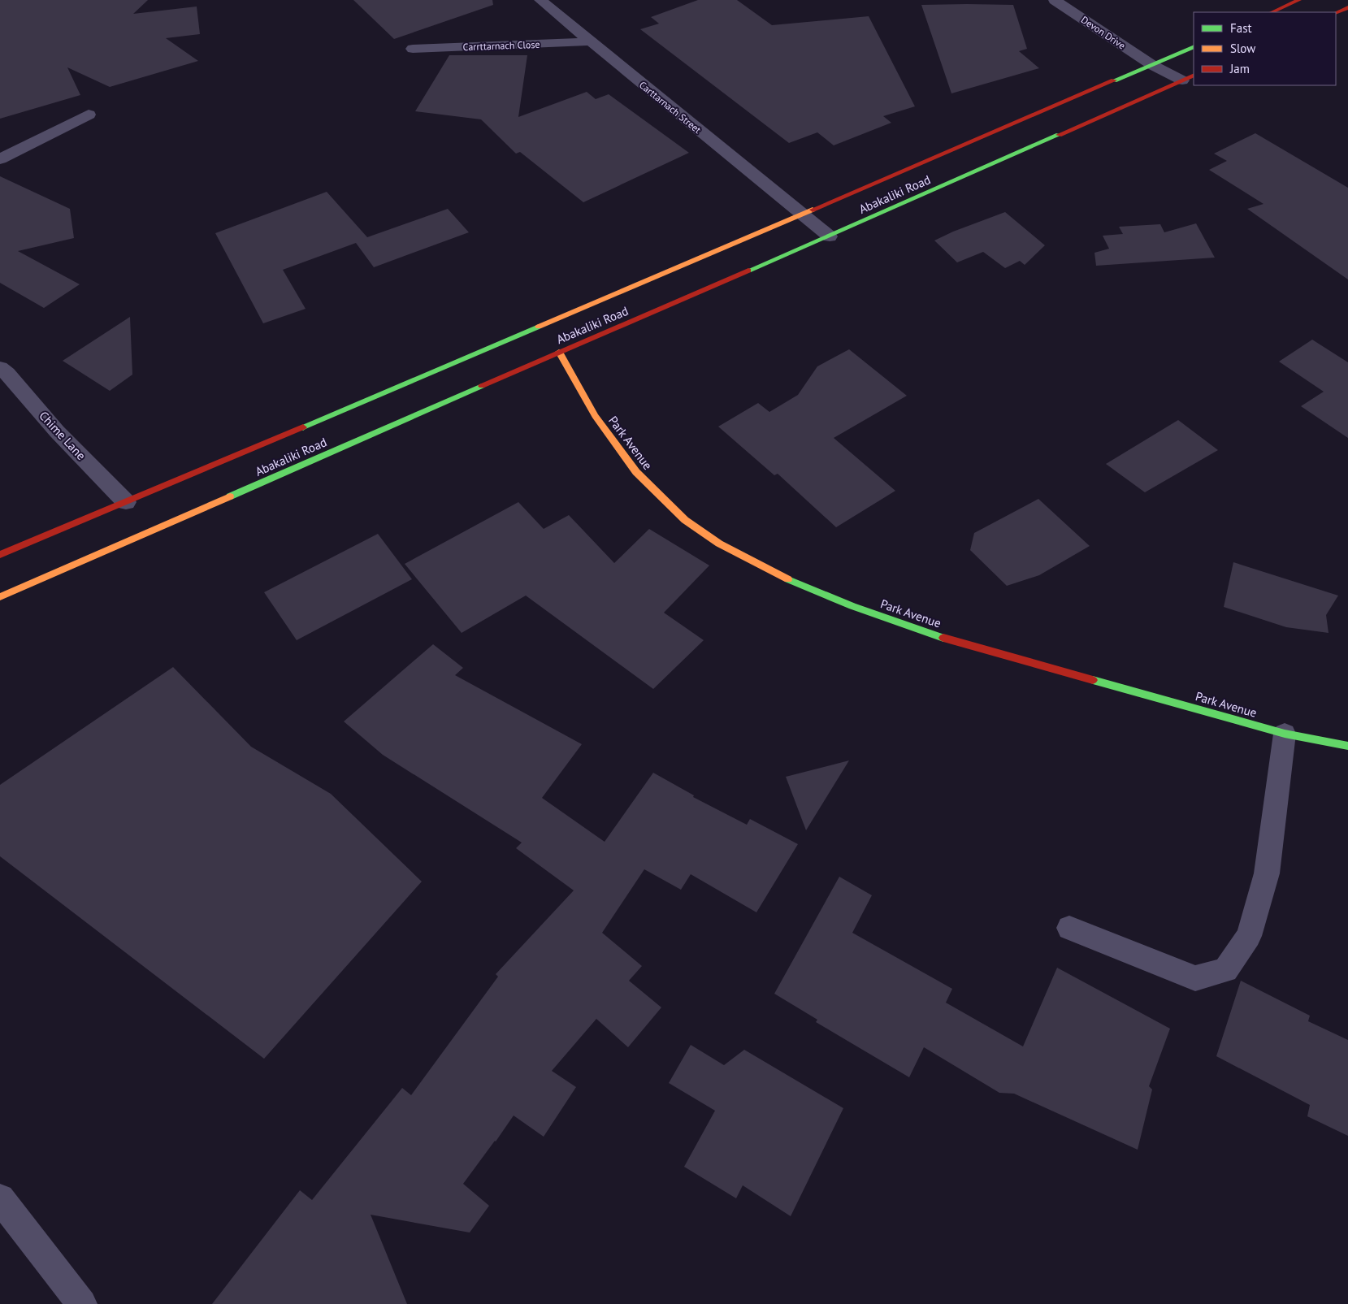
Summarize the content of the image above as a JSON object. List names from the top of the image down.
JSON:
{
  "streets": {
    "main road": ["Abakaliki Road", "Park Avenue"],
    "street": [
      "Devon Drive",
      "Carrttarnach Close",
      "Carttarnach Street",
      "Chime Lane"
    ]
  },
  "crossings": [
    ["Devon Drive", "Abakaliki Road"],
    ["Carrttarnach Close", "Carttarnach Street"],
    ["Carttarnach Street", "Abakaliki Road"],
    ["Abakaliki Road", "Chime Lane"],
    ["Abakaliki Road", "Park Avenue"]
  ],
  "legend": ["Fast", "Slow", "Jam"]
}
